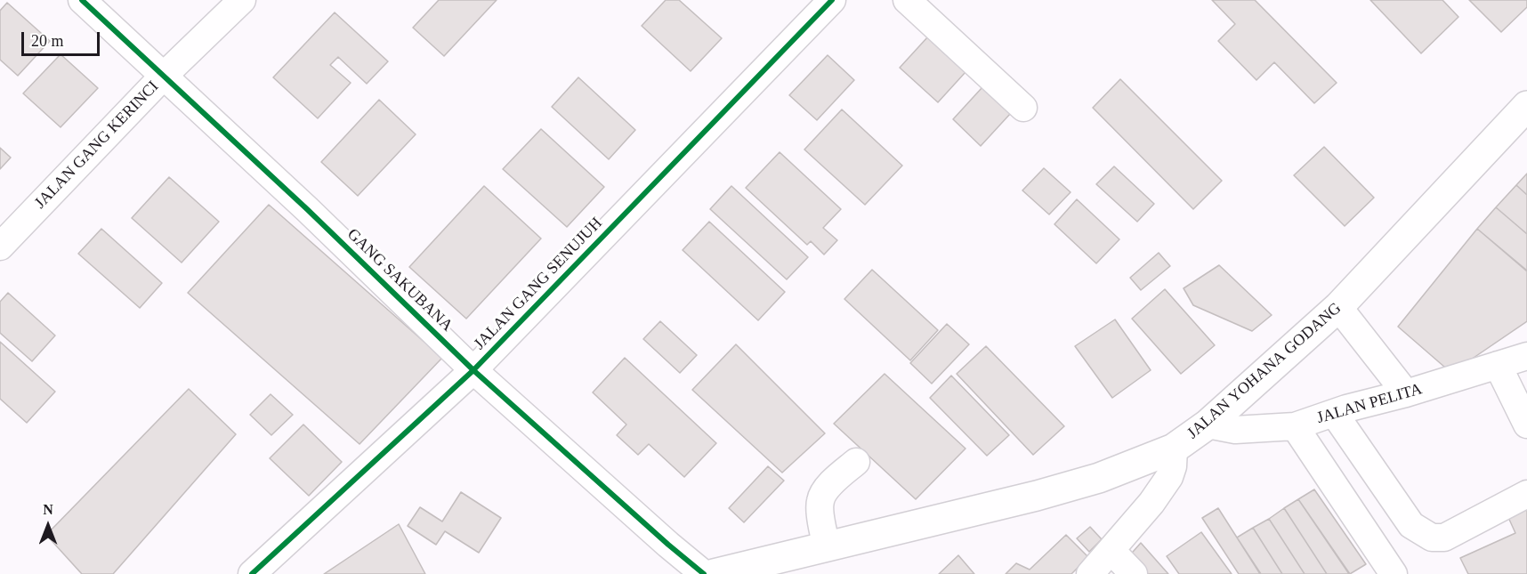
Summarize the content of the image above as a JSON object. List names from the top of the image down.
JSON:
{
  "streets": {
    "main road": ["JALAN YOHANA GODANG"],
    "street": [
      "JALAN GANG KERINCI",
      "GANG SAKUBANA",
      "JALAN GANG SENUJUH",
      "JALAN PELITA"
    ]
  },
  "crossings": [
    ["JALAN GANG KERINCI", "GANG SAKUBANA"],
    ["GANG SAKUBANA", "JALAN GANG SENUJUH"],
    ["JALAN YOHANA GODANG", "JALAN PELITA"]
  ],
  "scale_bar": "20 m",
  "north": "top"
}
